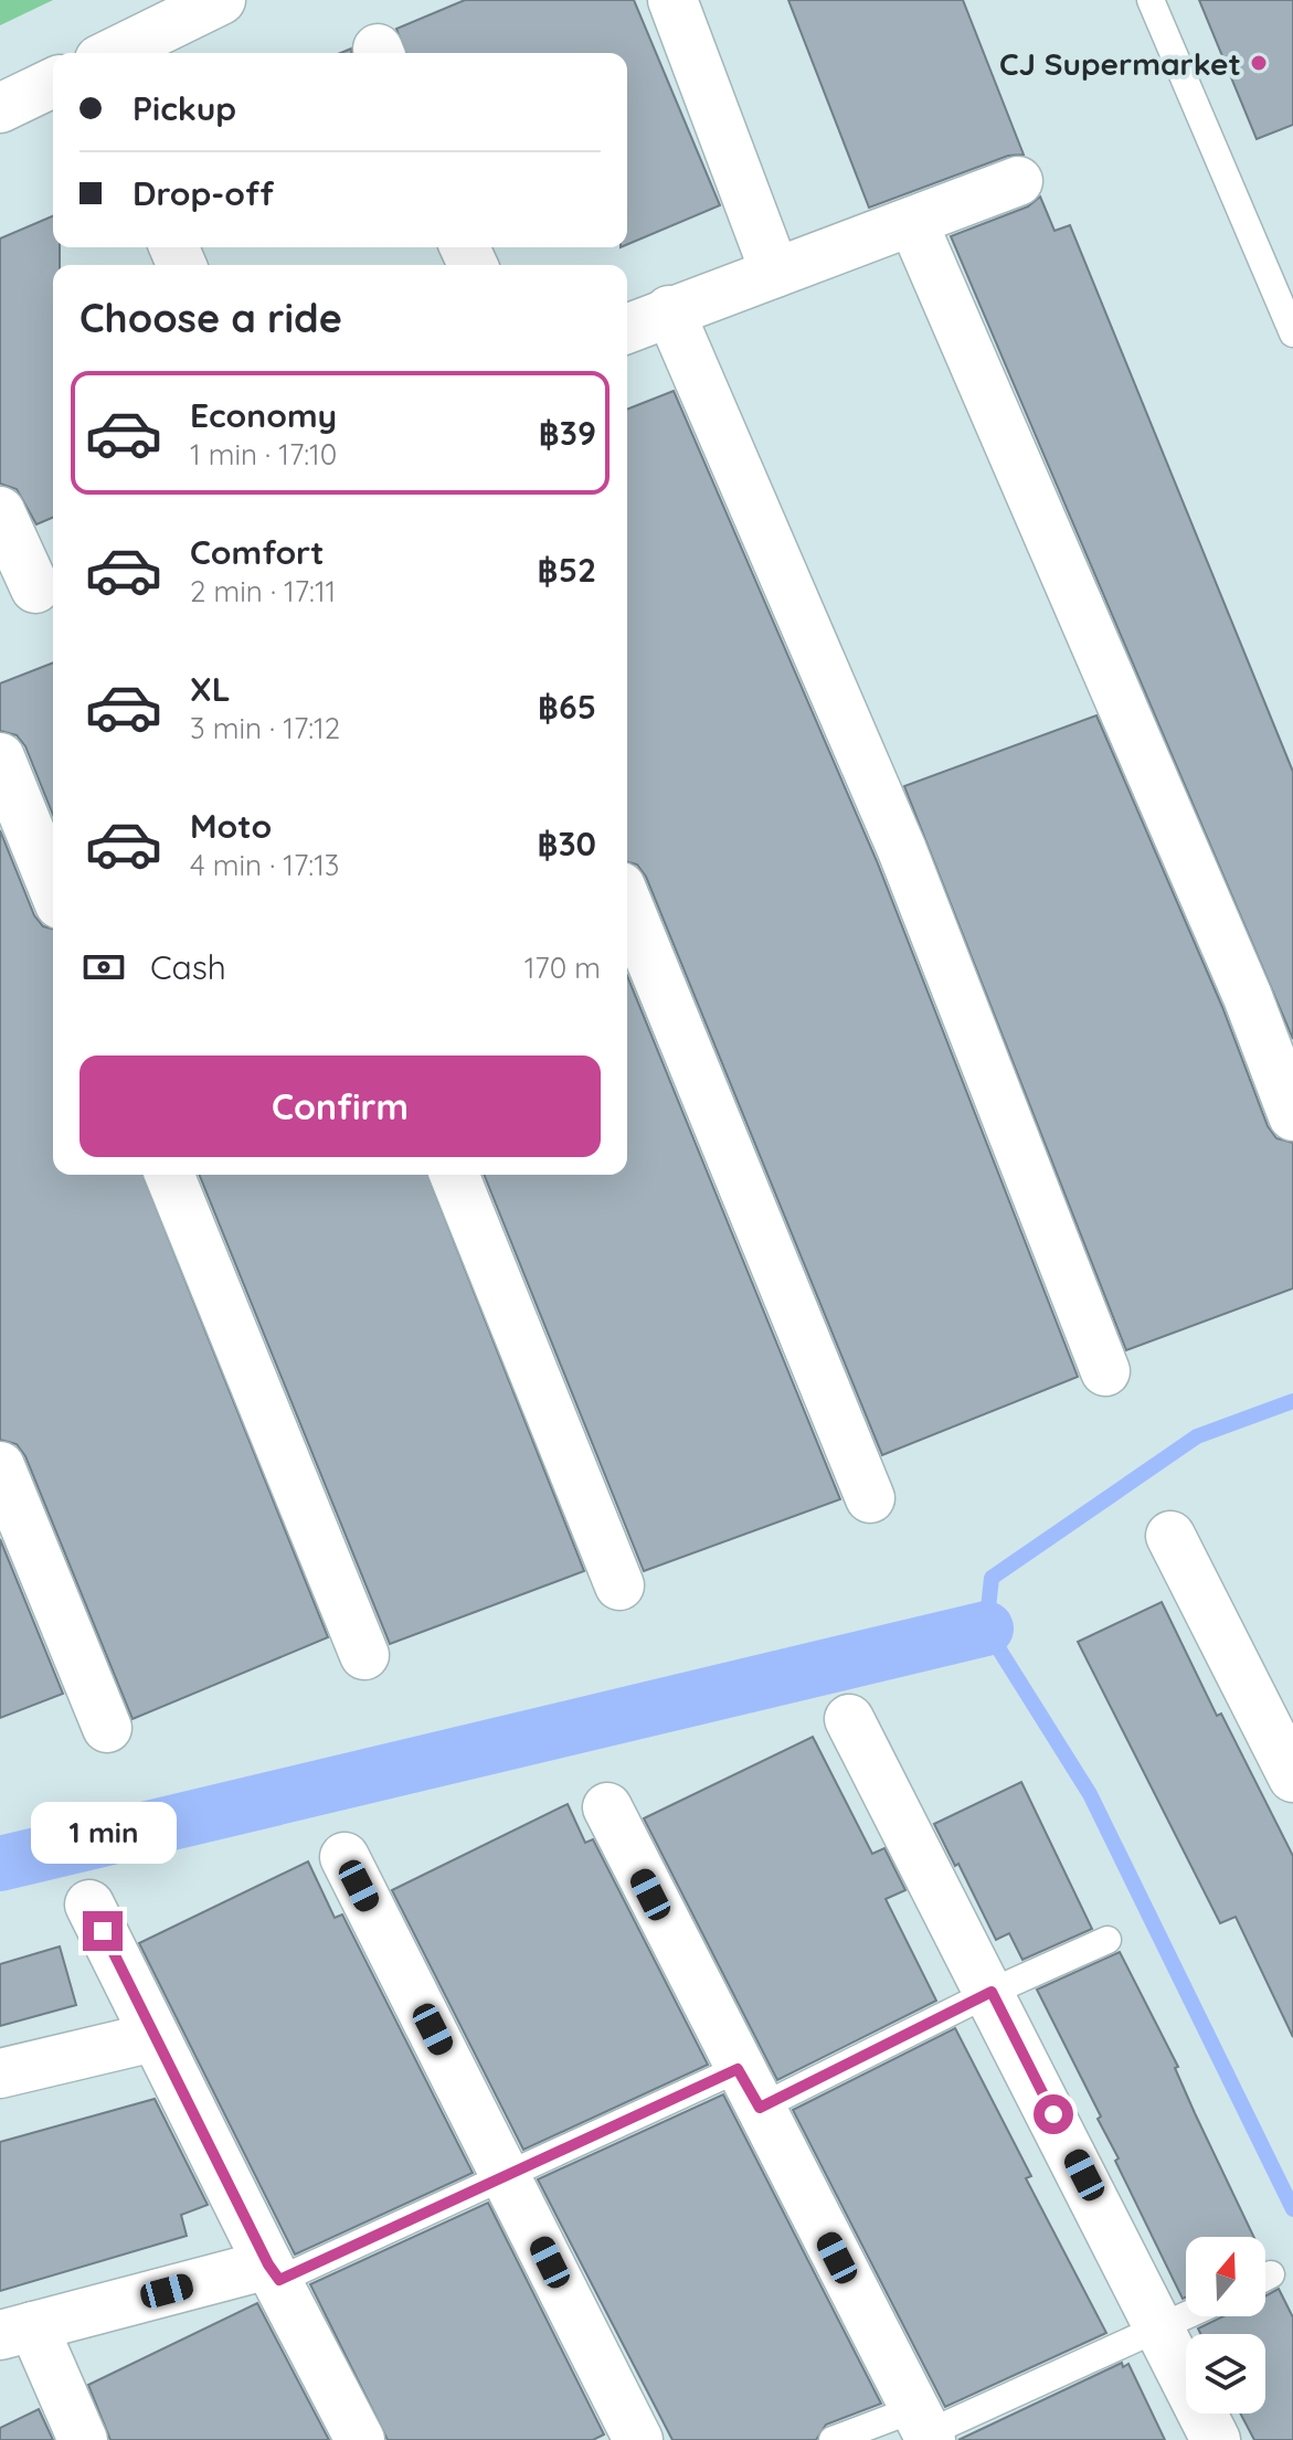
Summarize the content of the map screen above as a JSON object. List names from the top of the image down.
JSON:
{
  "places": ["CJ Supermarket"],
  "north": "top",
  "page": {
    "banner": ["Pickup", "Drop-off"],
    "heading": "Choose a ride",
    "list": [
      {
        "name": "Economy",
        "note": "1 min · 17:10",
        "value": "฿39"
      },
      {
        "name": "Comfort",
        "note": "2 min · 17:11",
        "value": "฿52"
      },
      {
        "name": "XL",
        "note": "3 min · 17:12",
        "value": "฿65"
      },
      {
        "name": "Moto",
        "note": "4 min · 17:13",
        "value": "฿30"
      }
    ],
    "pay": ["Cash", "170 m"],
    "buttons": "Confirm",
    "bubble": "1 min"
  }
}
